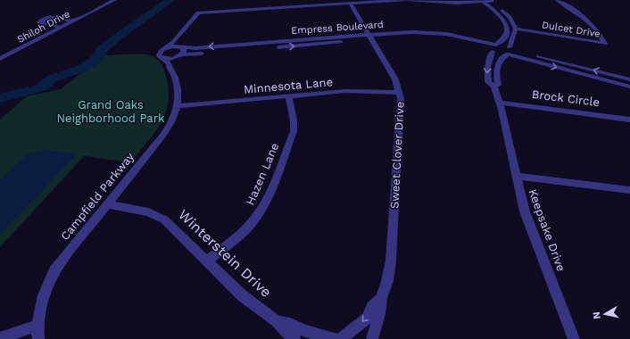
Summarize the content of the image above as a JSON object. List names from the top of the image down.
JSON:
{
  "streets": {
    "street": [
      "Shiloh Drive",
      "Empress Boulevard",
      "Dulcet Drive",
      "Minnesota Lane",
      "Brock Circle",
      "Sweet Clover Drive",
      "Hazen Lane",
      "Campfield Parkway",
      "Keepsake Drive",
      "Winterstein Drive"
    ]
  },
  "crossings": [
    ["Empress Boulevard", "Sweet Clover Drive"],
    ["Empress Boulevard", "Campfield Parkway"],
    ["Empress Boulevard", "Keepsake Drive"],
    ["Dulcet Drive", "Keepsake Drive"],
    ["Minnesota Lane", "Sweet Clover Drive"],
    ["Minnesota Lane", "Hazen Lane"],
    ["Minnesota Lane", "Campfield Parkway"],
    ["Brock Circle", "Keepsake Drive"],
    ["Sweet Clover Drive", "Winterstein Drive"],
    ["Hazen Lane", "Winterstein Drive"],
    ["Campfield Parkway", "Winterstein Drive"]
  ],
  "parks": ["Grand Oaks Neighborhood Park"],
  "north": "left"
}
